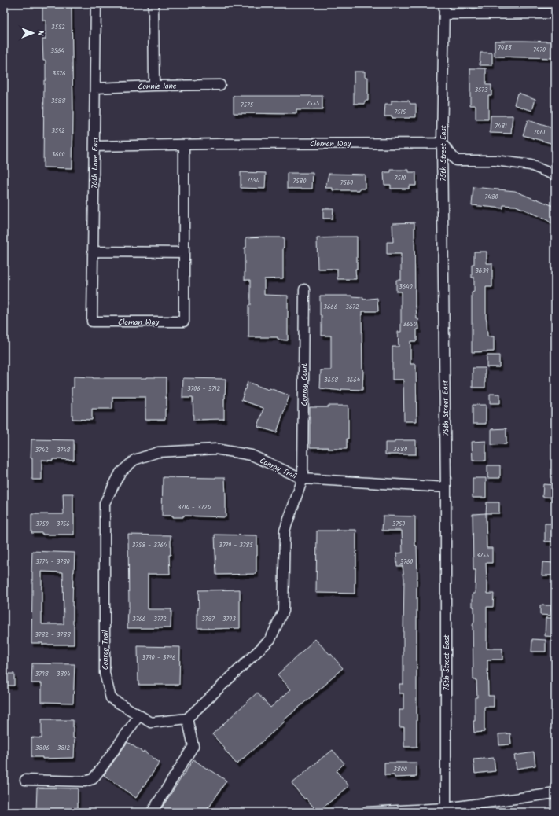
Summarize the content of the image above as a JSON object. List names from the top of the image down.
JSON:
{
  "streets": {
    "street": [
      "Connie lane",
      "Cloman Way",
      "75th Street East",
      "76th Lane East",
      "Conroy Court",
      "Conroy Trail"
    ]
  },
  "crossings": [
    ["Connie lane", "76th Lane East"],
    ["Cloman Way", "75th Street East"],
    ["Cloman Way", "76th Lane East"],
    ["75th Street East", "Conroy Trail"],
    ["Conroy Court", "Conroy Trail"]
  ],
  "house_numbers": [
    "3552",
    "7488",
    "7470",
    "3564",
    "3576",
    "3573",
    "3588",
    "7555",
    "7575",
    "7515",
    "7481",
    "3592",
    "7461",
    "3600",
    "7510",
    "7590",
    "7580",
    "7560",
    "7480",
    "3639",
    "3640",
    "3666 - 3672",
    "3650",
    "3658 - 3664",
    "3706 - 3712",
    "3680",
    "3742 - 3748",
    "3714 - 3724",
    "3750 - 3756",
    "3750",
    "3758 - 3764",
    "3779 - 3785",
    "3755",
    "3774 - 3780",
    "3760",
    "3766 - 3772",
    "3787 - 3793",
    "3782 - 3788",
    "3790 - 3796",
    "3798 - 3804",
    "3806 - 3812",
    "3800"
  ],
  "north": "right"
}
